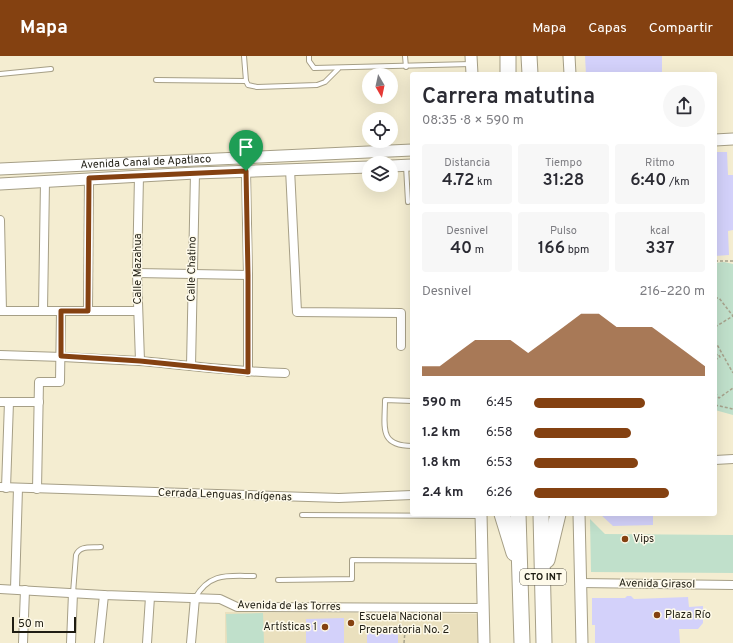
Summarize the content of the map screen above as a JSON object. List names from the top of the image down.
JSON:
{
  "streets": {
    "highway": ["CTO INT"],
    "street": [
      "Avenida Canal de Apatlaco",
      "Calle Mazahua",
      "Calle Chatino",
      "Cerrada Lenguas Indígenas",
      "Avenida Girasol",
      "Avenida de las Torres"
    ]
  },
  "crossings": [
    ["Avenida Canal de Apatlaco", "Calle Mazahua"],
    ["Avenida Canal de Apatlaco", "Calle Chatino"],
    ["CTO INT", "Avenida Girasol"]
  ],
  "places": [
    "Vips",
    "Plaza Río",
    "Escuela Nacional Preparatoria No. 2",
    "Artísticas 1"
  ],
  "scale_bar": "50 m",
  "north": "bottom",
  "page": {
    "header": "Mapa",
    "nav": ["Mapa", "Capas", "Compartir"],
    "heading": ["Carrera matutina", "08:35 · 8 × 590 m"],
    "stats": [
      ["Distancia", "4.72 km"],
      ["Tiempo", "31:28"],
      ["Ritmo", "6:40 /km"],
      ["Desnivel", "40 m"],
      ["Pulso", "166 bpm"],
      ["kcal", "337"]
    ],
    "chart": ["Desnivel", "216–220 m"],
    "list": [
      {
        "name": "590 m",
        "note": "6:45"
      },
      {
        "name": "1.2 km",
        "note": "6:58"
      },
      {
        "name": "1.8 km",
        "note": "6:53"
      },
      {
        "name": "2.4 km",
        "note": "6:26"
      }
    ],
    "scale": "50 m"
  }
}
